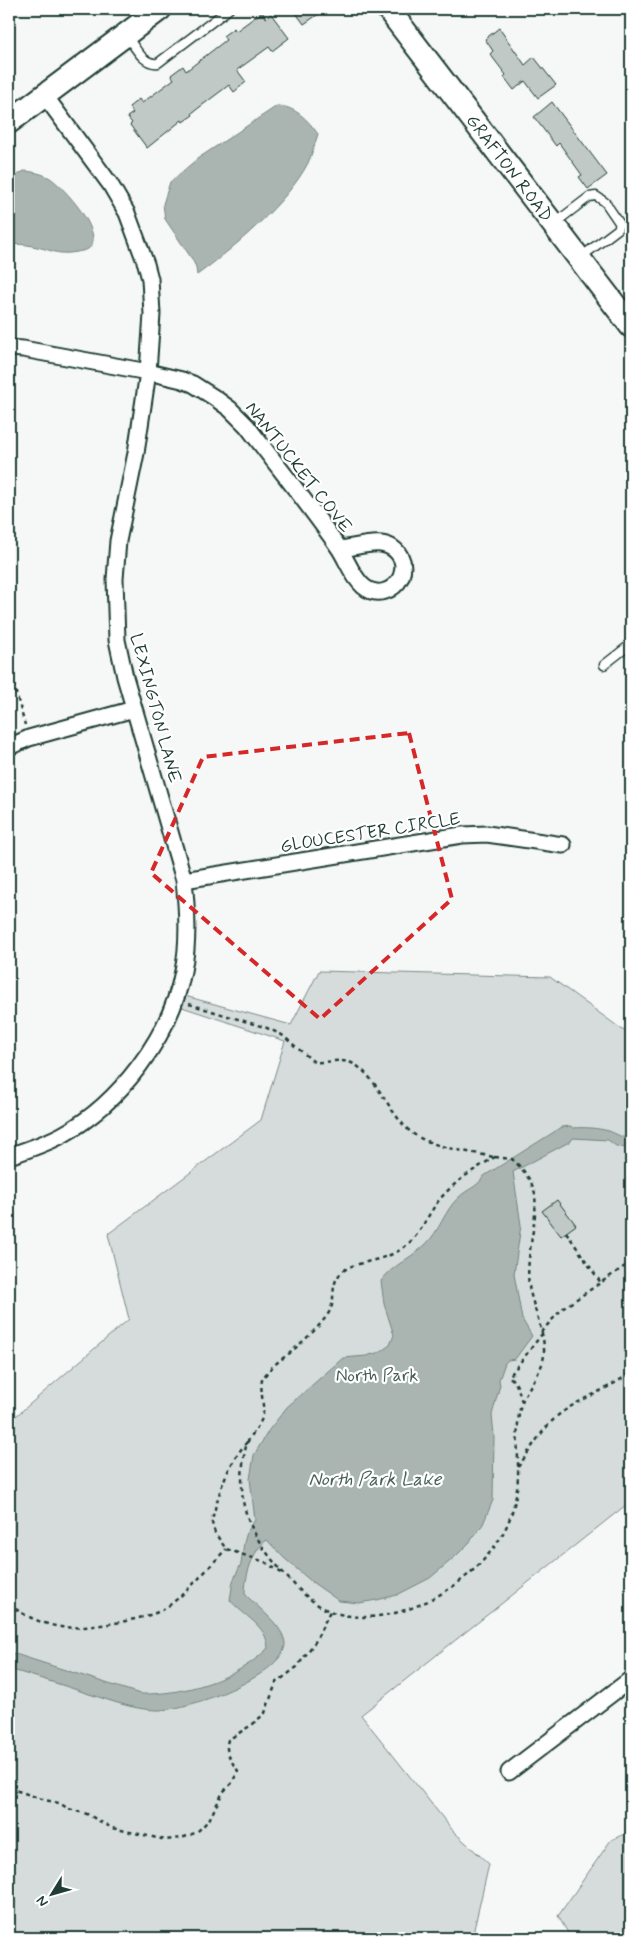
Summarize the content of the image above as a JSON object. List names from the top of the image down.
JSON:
{
  "streets": {
    "street": [
      "GRAFTON ROAD",
      "NANTUCKET COVE",
      "LEXINGTON LANE",
      "GLOUCESTER CIRCLE"
    ]
  },
  "crossings": [
    ["NANTUCKET COVE", "LEXINGTON LANE"],
    ["LEXINGTON LANE", "GLOUCESTER CIRCLE"]
  ],
  "water": ["North Park Lake"],
  "parks": ["North Park"],
  "north": "bottom left"
}
